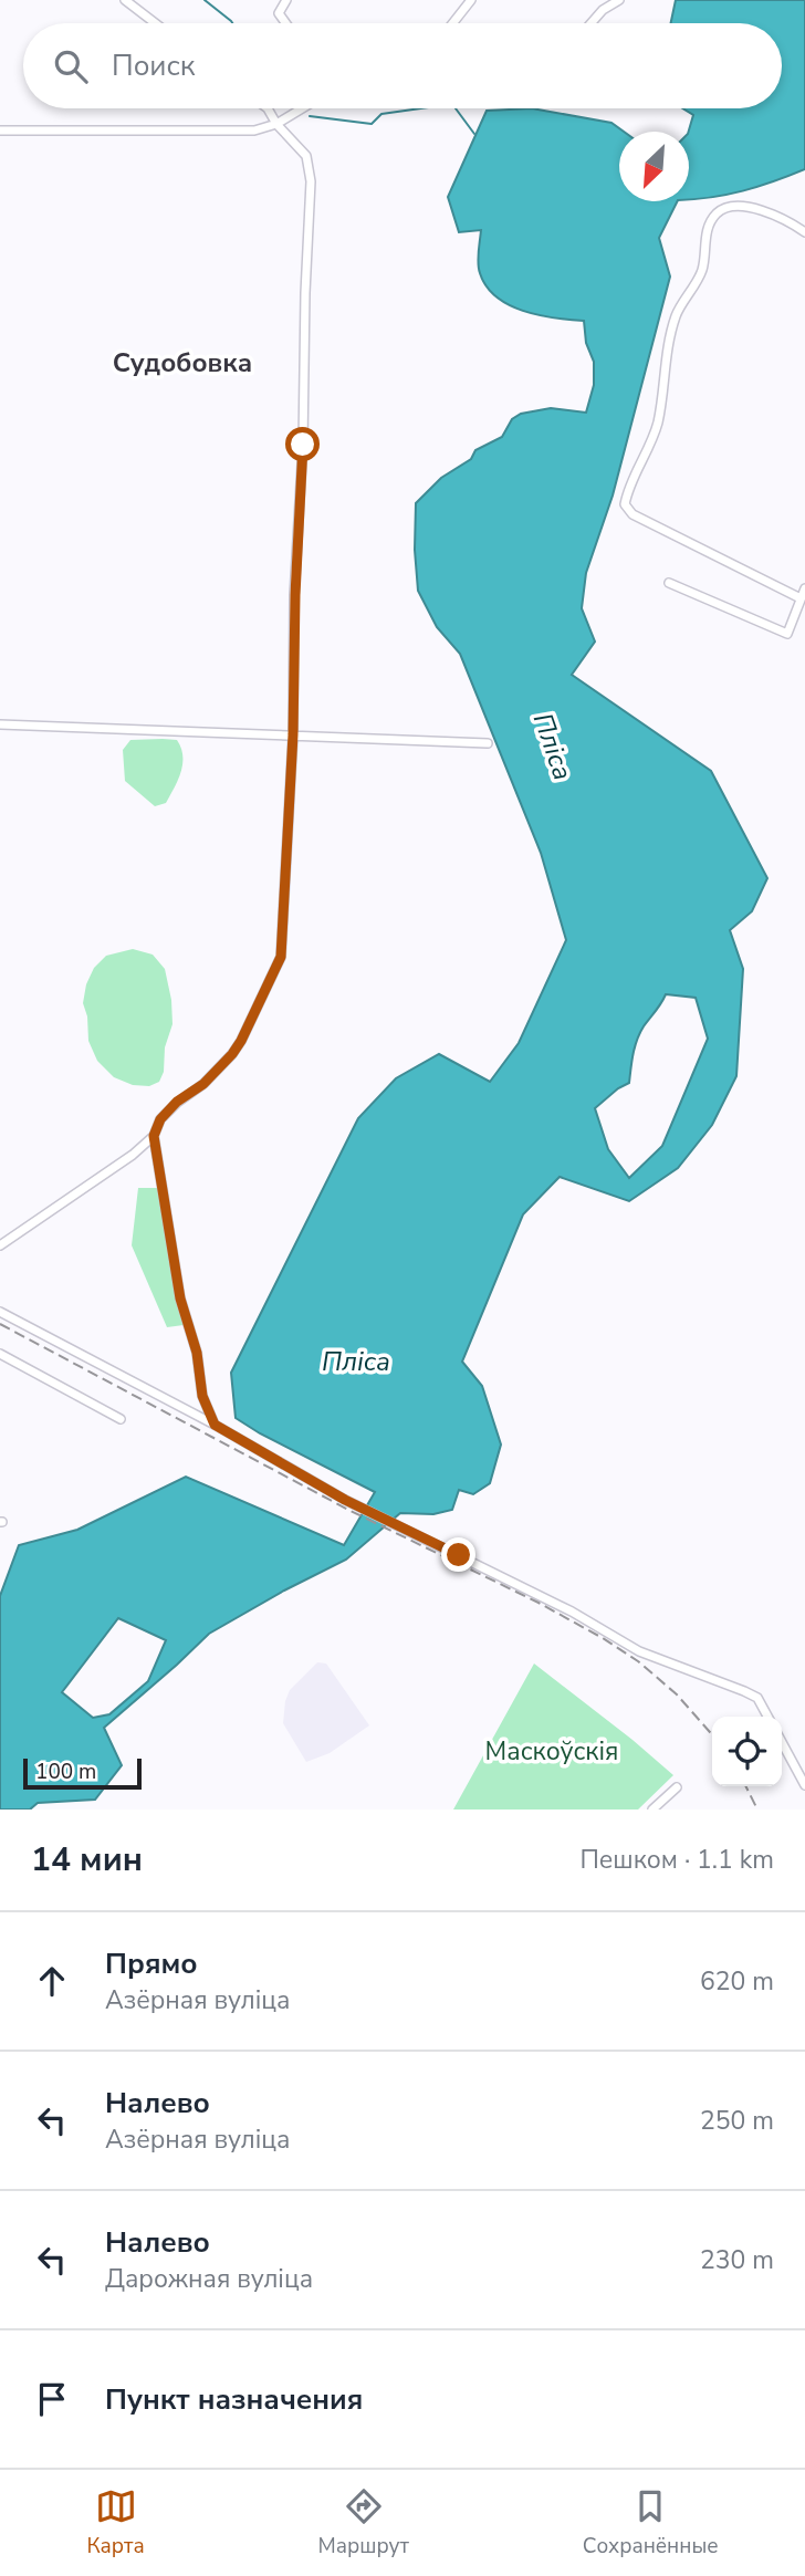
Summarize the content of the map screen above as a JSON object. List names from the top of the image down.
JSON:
{
  "districts": ["Судобовка"],
  "water": ["Пліса"],
  "parks": ["Маскоўскія"],
  "scale_bar": "100 m",
  "north": "bottom left",
  "page": {
    "search": "Поиск",
    "scale": "100 m",
    "heading": ["14 мин", "Пешком · 1.1 km"],
    "list": [
      ["Прямо", "Азёрная вуліца", "620 m"],
      ["Налево", "Азёрная вуліца", "250 m"],
      ["Налево", "Дарожная вуліца", "230 m"],
      "Пункт назначения"
    ],
    "nav": ["Карта", "Маршрут", "Сохранённые"]
  }
}
